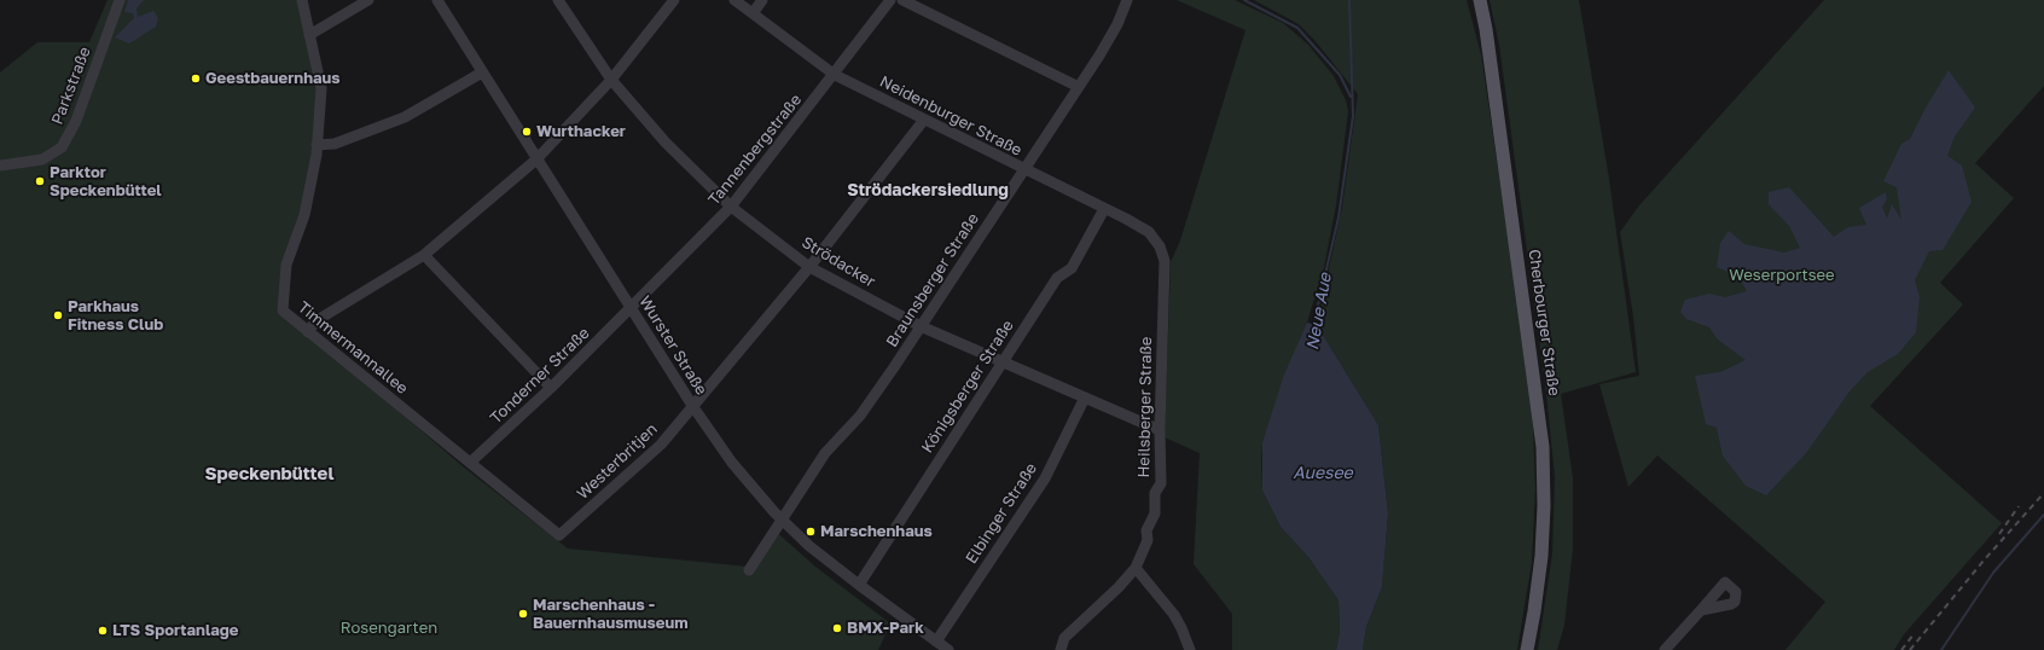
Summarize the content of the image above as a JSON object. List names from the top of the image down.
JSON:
{
  "streets": {
    "main road": ["Cherbourger Straße"],
    "street": [
      "Parkstraße",
      "Neidenburger Straße",
      "Tannenbergstraße",
      "Strödacker",
      "Braunsberger Straße",
      "Wurster Straße",
      "Timmermannallee",
      "Tonderner Straße",
      "Königsberger Straße",
      "Heilsberger Straße",
      "Westerbritjen",
      "Elbinger Straße"
    ]
  },
  "crossings": [
    ["Neidenburger Straße", "Tannenbergstraße"],
    ["Neidenburger Straße", "Braunsberger Straße"],
    ["Neidenburger Straße", "Königsberger Straße"],
    ["Neidenburger Straße", "Heilsberger Straße"],
    ["Neidenburger Straße", "Westerbritjen"],
    ["Tannenbergstraße", "Strödacker"],
    ["Tannenbergstraße", "Wurster Straße"],
    ["Tannenbergstraße", "Tonderner Straße"],
    ["Strödacker", "Braunsberger Straße"],
    ["Strödacker", "Königsberger Straße"],
    ["Strödacker", "Heilsberger Straße"],
    ["Strödacker", "Westerbritjen"],
    ["Strödacker", "Elbinger Straße"],
    ["Braunsberger Straße", "Wurster Straße"],
    ["Wurster Straße", "Tonderner Straße"],
    ["Wurster Straße", "Königsberger Straße"],
    ["Wurster Straße", "Westerbritjen"],
    ["Wurster Straße", "Elbinger Straße"],
    ["Timmermannallee", "Tonderner Straße"],
    ["Timmermannallee", "Westerbritjen"]
  ],
  "districts": ["Strödackersiedlung", "Speckenbüttel"],
  "water": ["Neue Aue", "Auesee"],
  "parks": ["Weserportsee", "Rosengarten"],
  "places": [
    "Geestbauernhaus",
    "Wurthacker",
    "Parktor Speckenbüttel",
    "Parkhaus Fitness Club",
    "Marschenhaus",
    "Marschenhaus - Bauernhausmuseum",
    "BMX-Park",
    "LTS Sportanlage"
  ]
}
